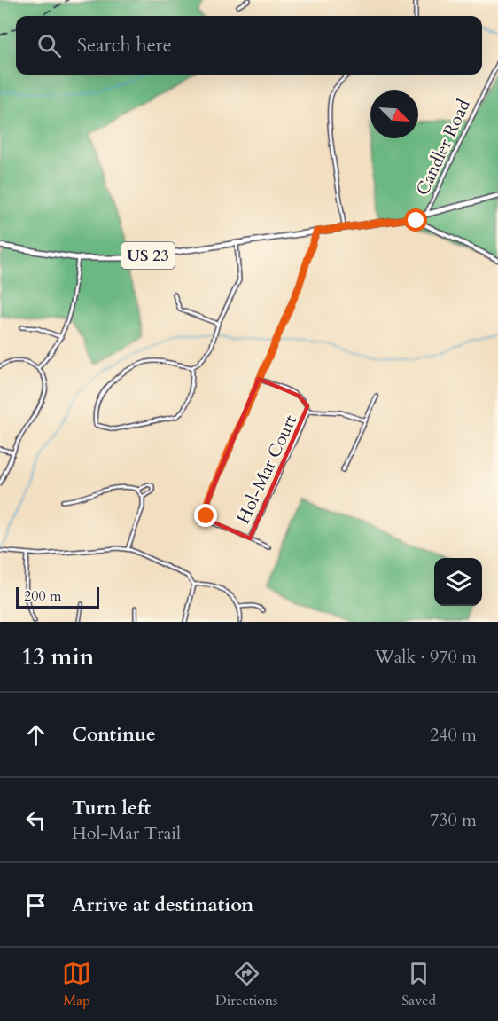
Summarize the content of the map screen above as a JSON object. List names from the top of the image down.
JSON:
{
  "streets": {
    "main road": ["US 23"],
    "street": ["Candler Road", "Hol-Mar Court"]
  },
  "crossings": [
    ["Candler Road", "US 23"]
  ],
  "scale_bar": "200 m",
  "north": "bottom right",
  "page": {
    "search": "Search here",
    "scale": "200 m",
    "heading": ["13 min", "Walk · 970 m"],
    "list": [
      ["Continue", "240 m"],
      ["Turn left", "Hol-Mar Trail", "730 m"],
      "Arrive at destination"
    ],
    "nav": ["Map", "Directions", "Saved"]
  }
}
